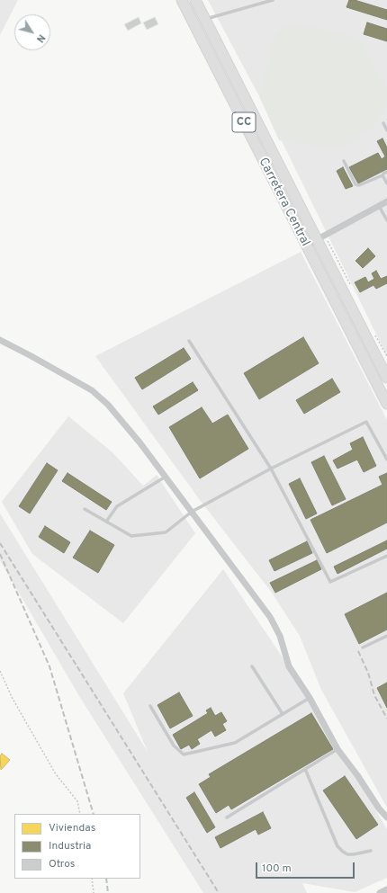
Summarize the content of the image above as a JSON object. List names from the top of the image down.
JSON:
{
  "streets": {
    "highway": ["CC", "Carretera Central"]
  },
  "legend": ["Viviendas", "Industria", "Otros"],
  "scale_bar": "100 m",
  "north": "bottom right"
}
